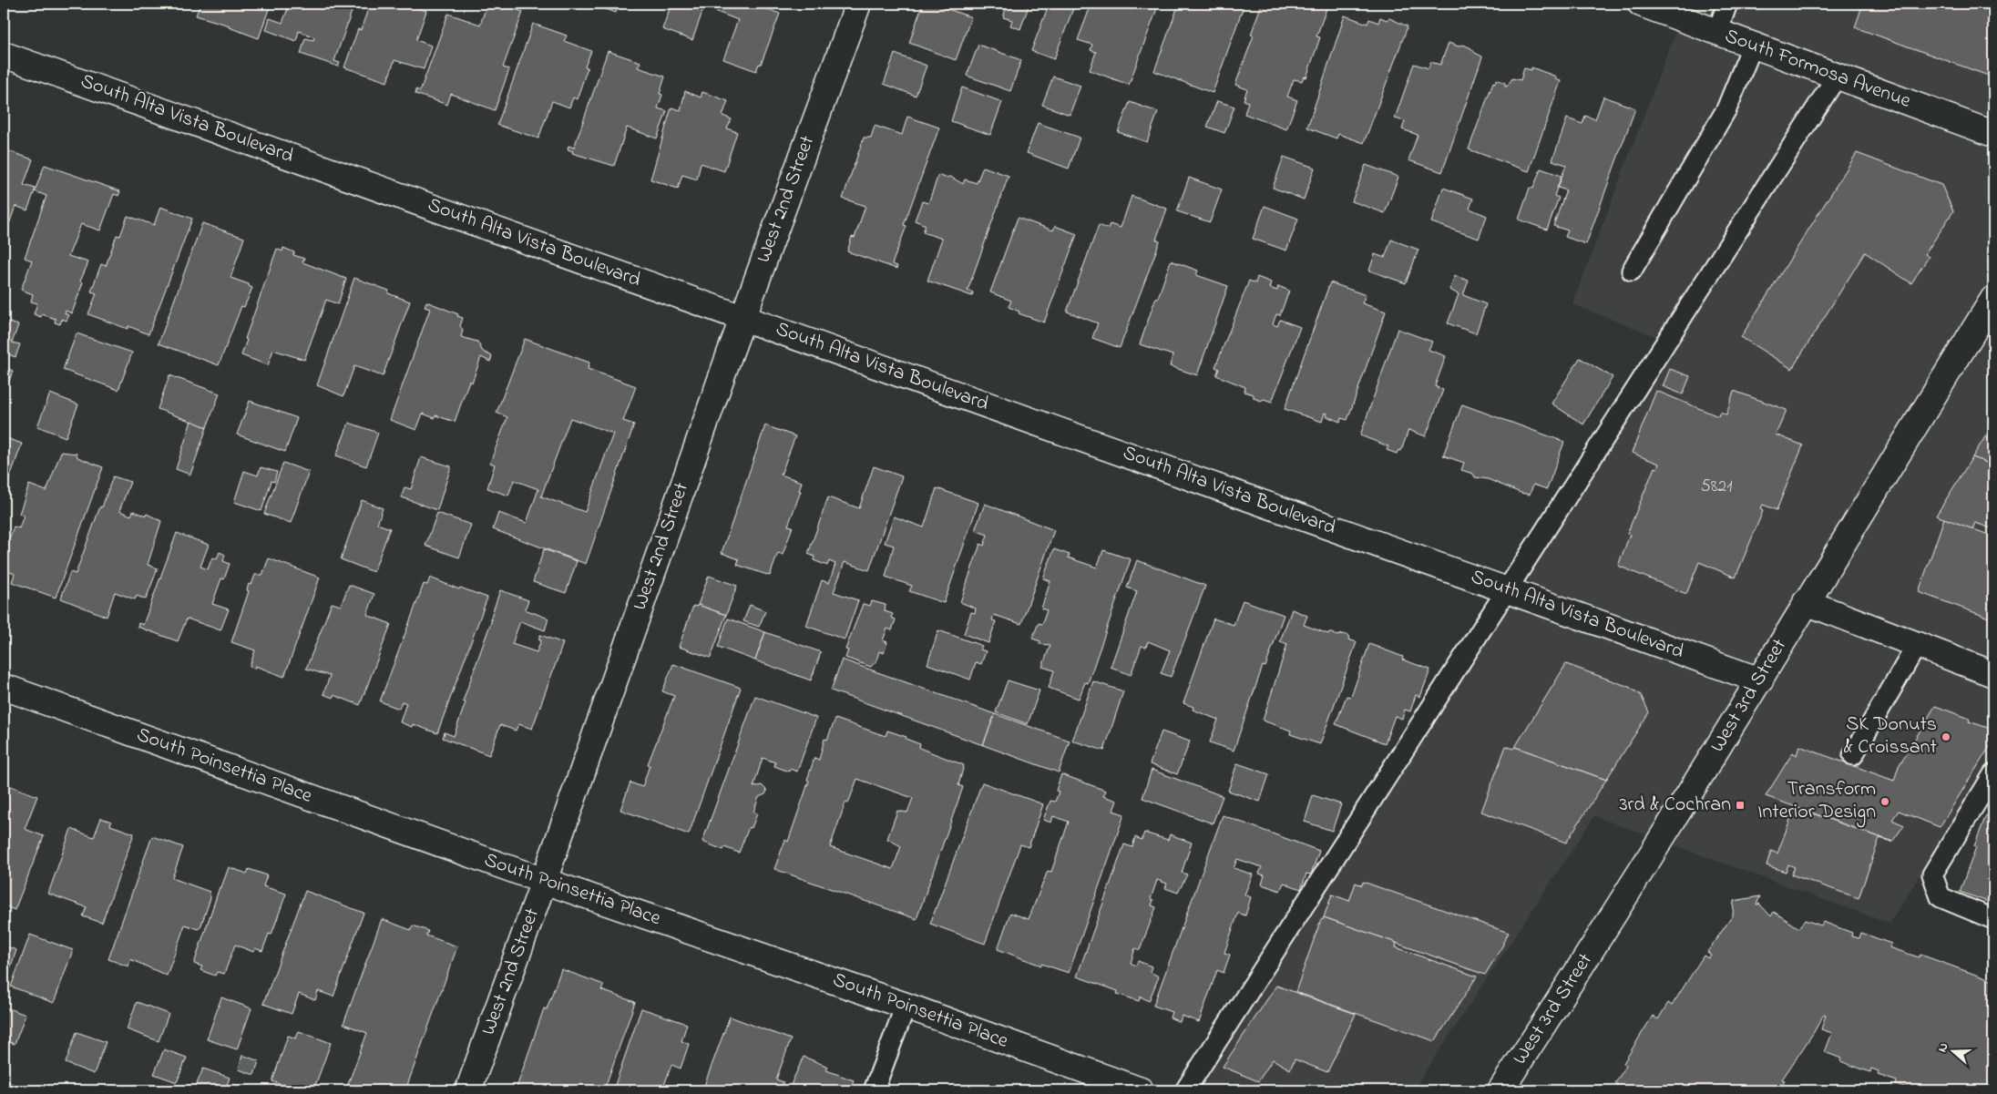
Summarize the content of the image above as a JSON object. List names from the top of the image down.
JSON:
{
  "streets": {
    "street": [
      "South Formosa Avenue",
      "South Alta Vista Boulevard",
      "West 2nd Street",
      "West 3rd Street",
      "South Poinsettia Place"
    ]
  },
  "crossings": [
    ["South Alta Vista Boulevard", "West 2nd Street"],
    ["South Alta Vista Boulevard", "West 3rd Street"],
    ["West 2nd Street", "South Poinsettia Place"]
  ],
  "places": {
    "other": ["SK Donuts & Croissant", "Transform Interior Design"],
    "transit": ["3rd & Cochran"]
  },
  "house_numbers": ["5821"],
  "north": "left"
}
